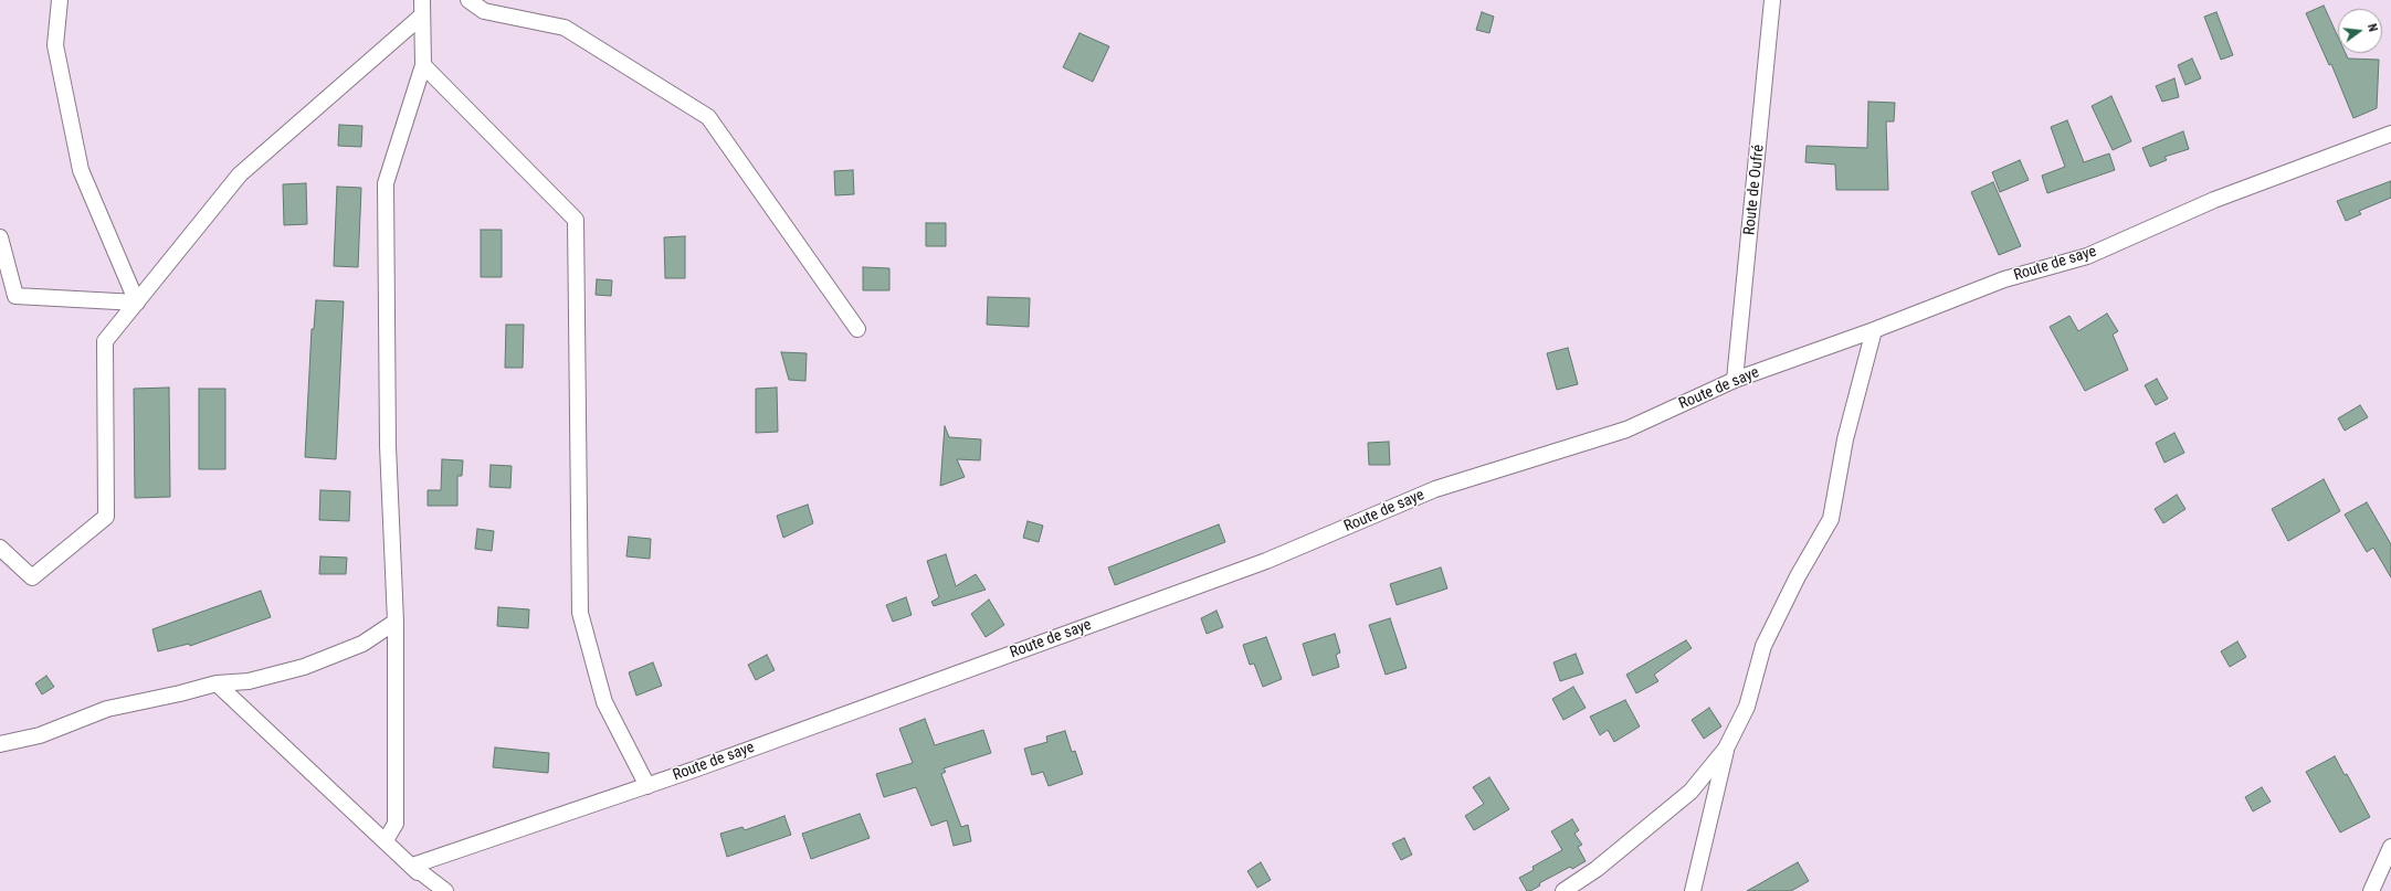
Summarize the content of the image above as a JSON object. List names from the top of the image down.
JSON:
{
  "streets": {
    "street": ["Route de Oufré", "Route de saye"]
  },
  "crossings": [
    ["Route de Oufré", "Route de saye"]
  ],
  "north": "right"
}
